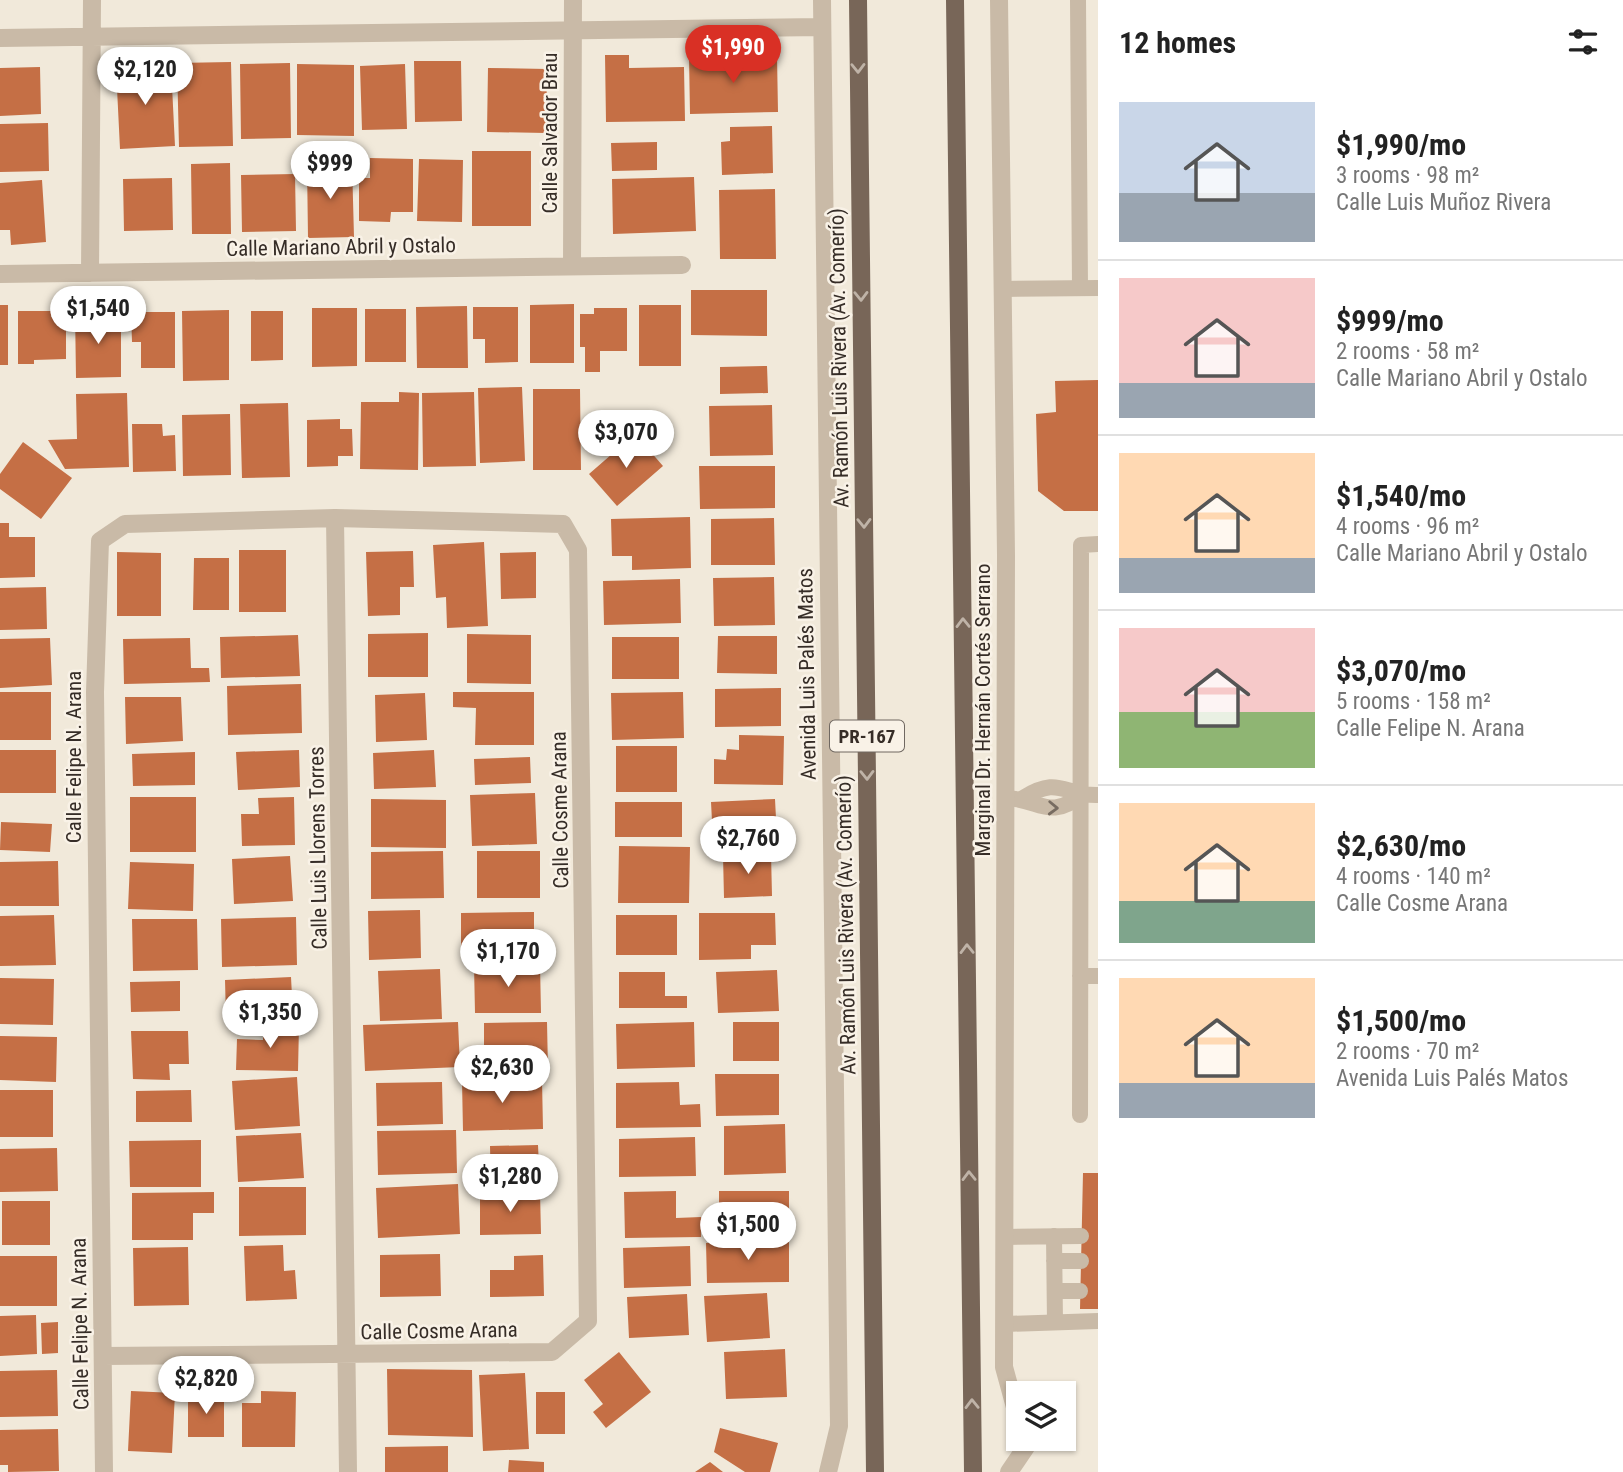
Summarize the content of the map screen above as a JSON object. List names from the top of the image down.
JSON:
{
  "streets": {
    "main road": ["Av. Ramón Luis Rivera (Av. Comerío)", "PR-167"],
    "street": [
      "Calle Salvador Brau",
      "Calle Mariano Abril y Ostalo",
      "Avenida Luis Palés Matos",
      "Marginal Dr. Hernán Cortés Serrano",
      "Calle Felipe N. Arana",
      "Calle Cosme Arana",
      "Calle Luis Llorens Torres"
    ]
  },
  "crossings": [
    ["Calle Salvador Brau", "Calle Mariano Abril y Ostalo"],
    ["Calle Felipe N. Arana", "Calle Cosme Arana"],
    ["Calle Felipe N. Arana", "Calle Luis Llorens Torres"],
    ["Calle Cosme Arana", "Calle Luis Llorens Torres"]
  ],
  "page": {
    "heading": "12 homes",
    "price": [
      "$1,990",
      "$2,120",
      "$999",
      "$1,540",
      "$3,070",
      "$2,760",
      "$1,170",
      "$1,350",
      "$2,630",
      "$1,280",
      "$1,500",
      "$2,820"
    ],
    "list": [
      {
        "name": "$1,990/mo",
        "note": "3 rooms · 98 m² · Calle Luis Muñoz Rivera"
      },
      {
        "name": "$999/mo",
        "note": "2 rooms · 58 m² · Calle Mariano Abril y Ostalo"
      },
      {
        "name": "$1,540/mo",
        "note": "4 rooms · 96 m² · Calle Mariano Abril y Ostalo"
      },
      {
        "name": "$3,070/mo",
        "note": "5 rooms · 158 m² · Calle Felipe N. Arana"
      },
      {
        "name": "$2,630/mo",
        "note": "4 rooms · 140 m² · Calle Cosme Arana"
      },
      {
        "name": "$1,500/mo",
        "note": "2 rooms · 70 m² · Avenida Luis Palés Matos"
      }
    ]
  }
}
